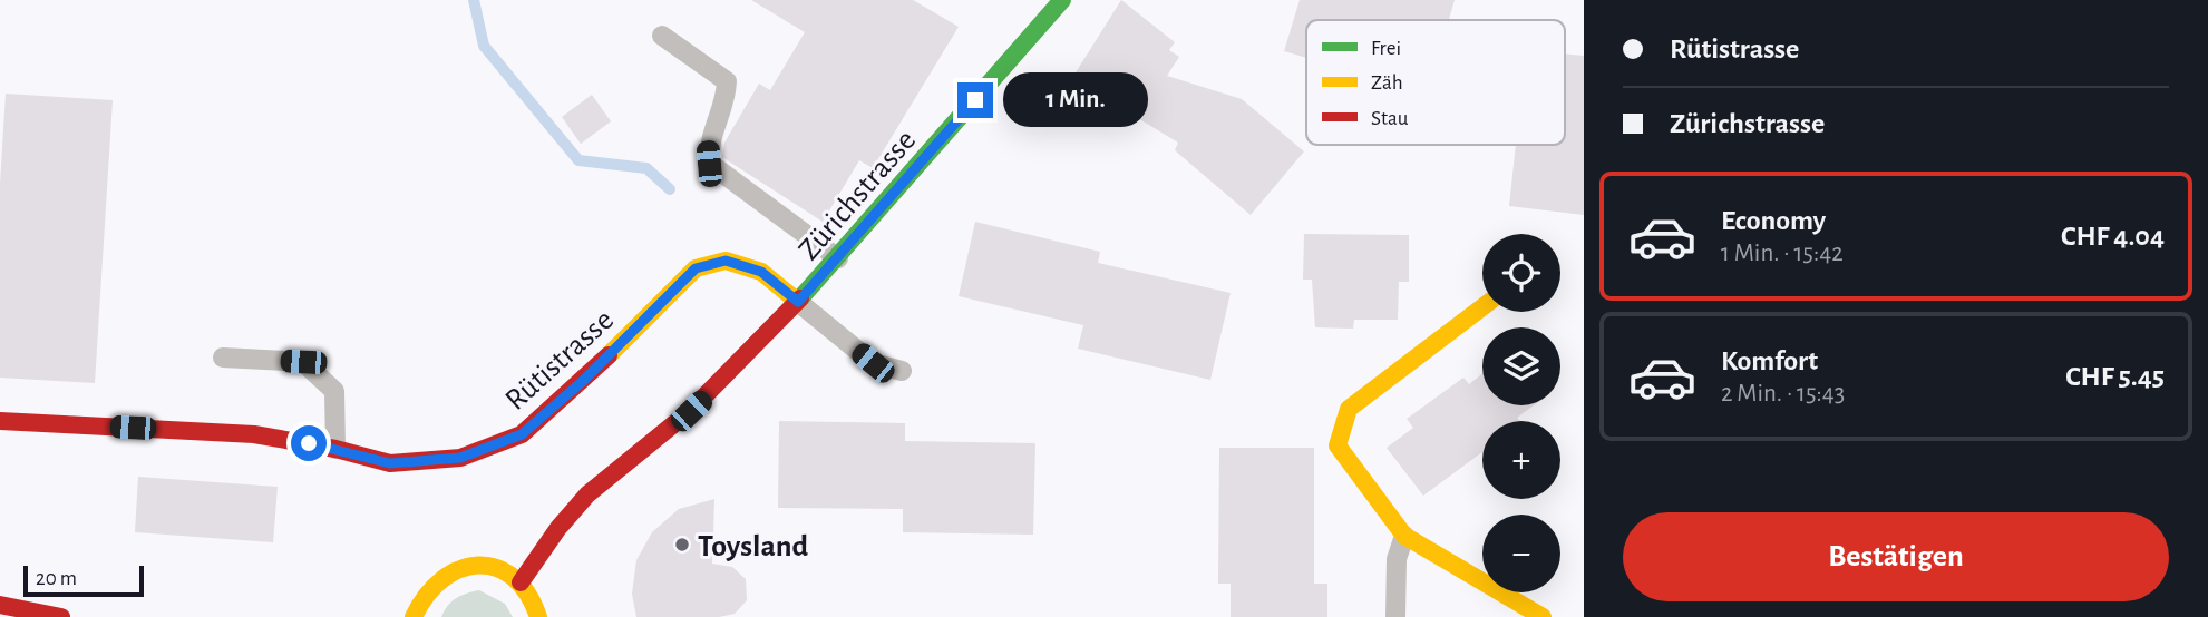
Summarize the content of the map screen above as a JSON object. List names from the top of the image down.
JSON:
{
  "streets": {
    "street": ["Zürichstrasse", "Rütistrasse"]
  },
  "crossings": [
    ["Zürichstrasse", "Rütistrasse"]
  ],
  "places": ["Toysland"],
  "legend": ["Frei", "Zäh", "Stau"],
  "scale_bar": "20 m",
  "page": {
    "banner": ["Rütistrasse", "Zürichstrasse"],
    "bubble": "1 Min.",
    "list": [
      {
        "name": "Economy",
        "note": "1 Min. · 15:42",
        "value": "CHF 4.04"
      },
      {
        "name": "Komfort",
        "note": "2 Min. · 15:43",
        "value": "CHF 5.45"
      }
    ],
    "map_buttons": ["+", "−"],
    "buttons": "Bestätigen",
    "scale": "20 m"
  }
}
